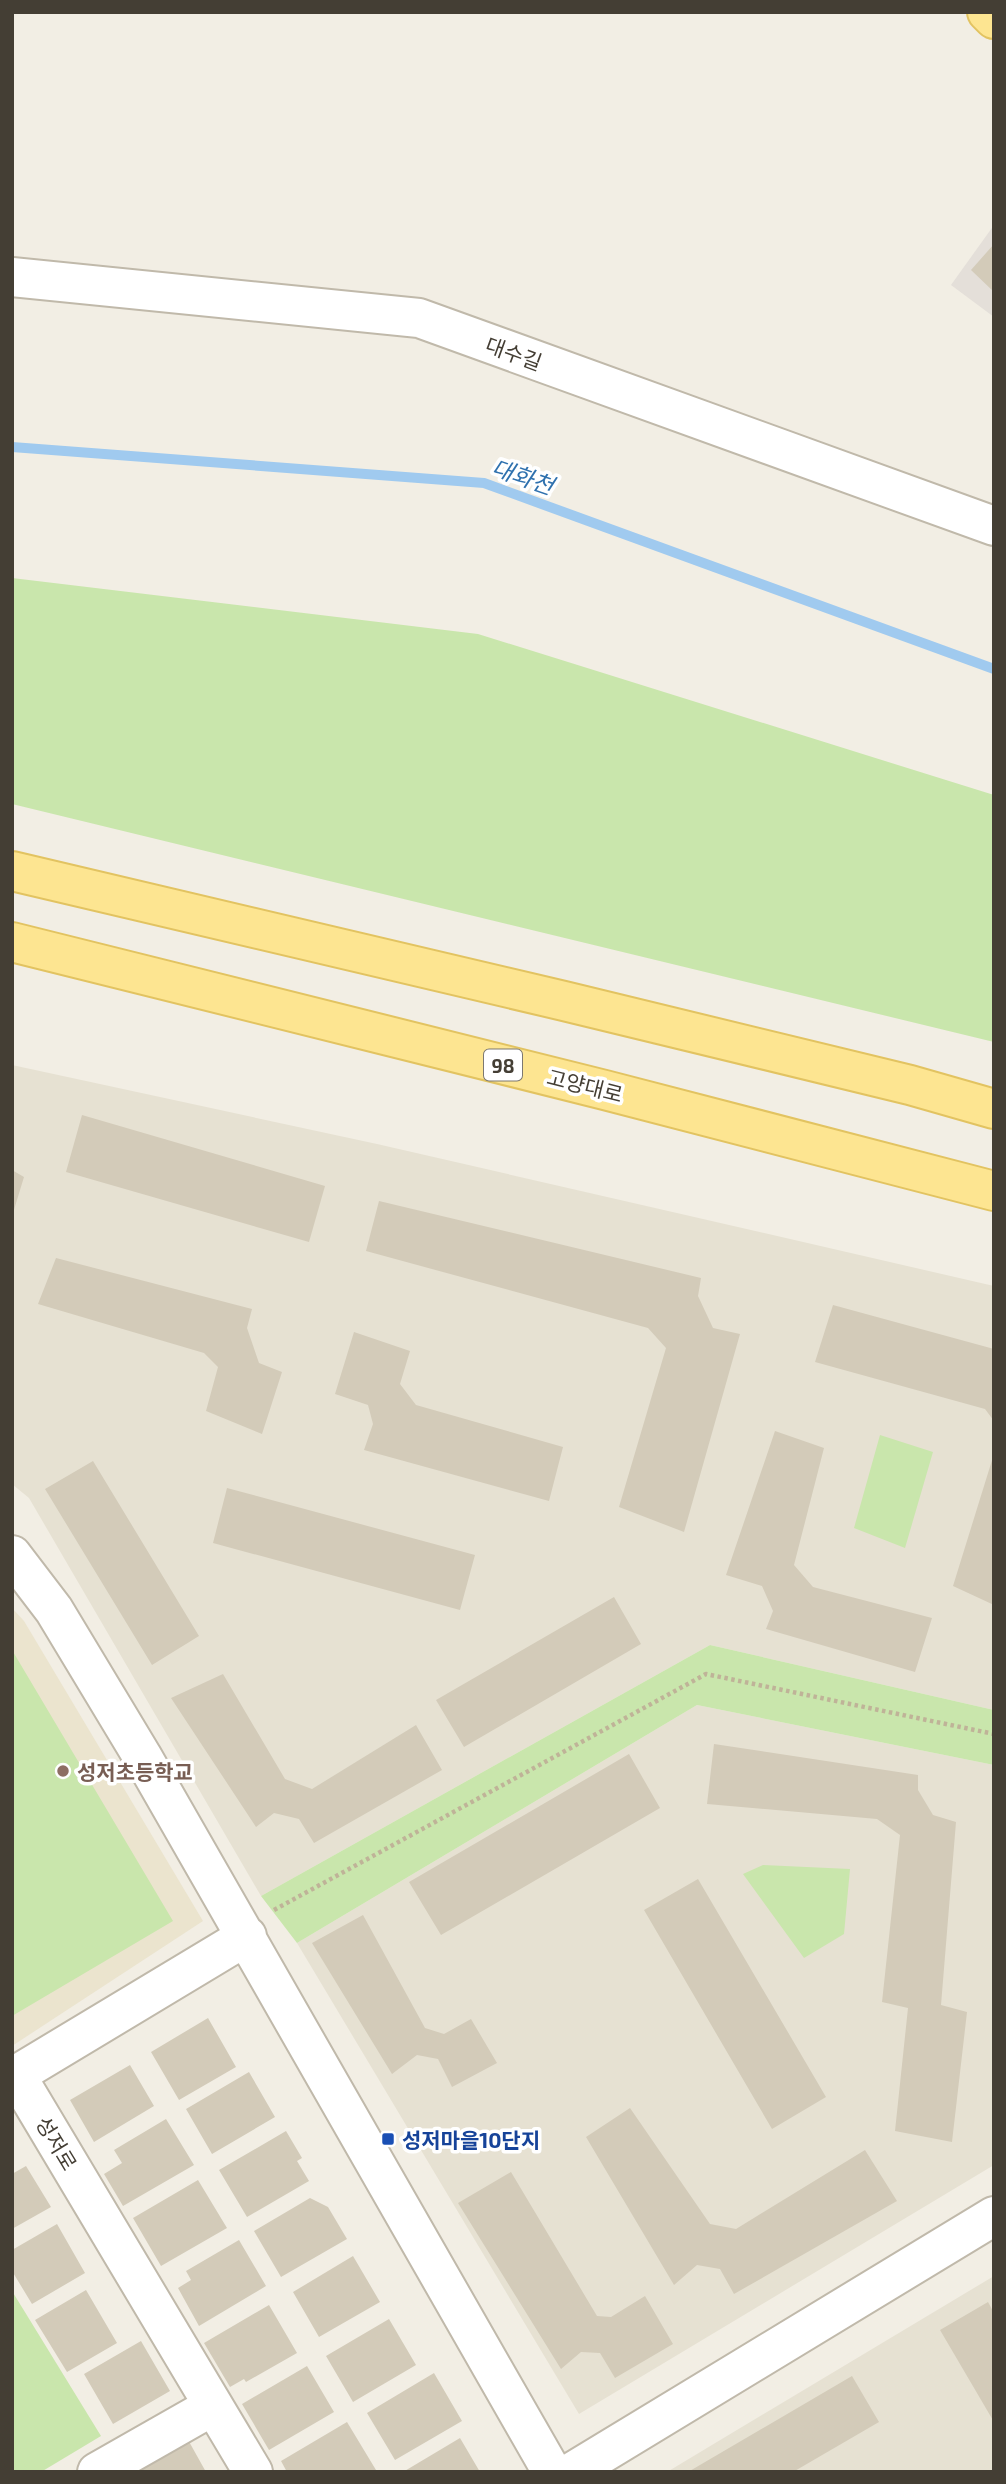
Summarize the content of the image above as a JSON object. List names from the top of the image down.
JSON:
{
  "streets": {
    "main road": ["98", "고양대로"],
    "street": ["대수길", "성저로"]
  },
  "water": ["대화천"],
  "places": {
    "other": ["성저초등학교"],
    "transit": ["성저마을10단지"]
  }
}
